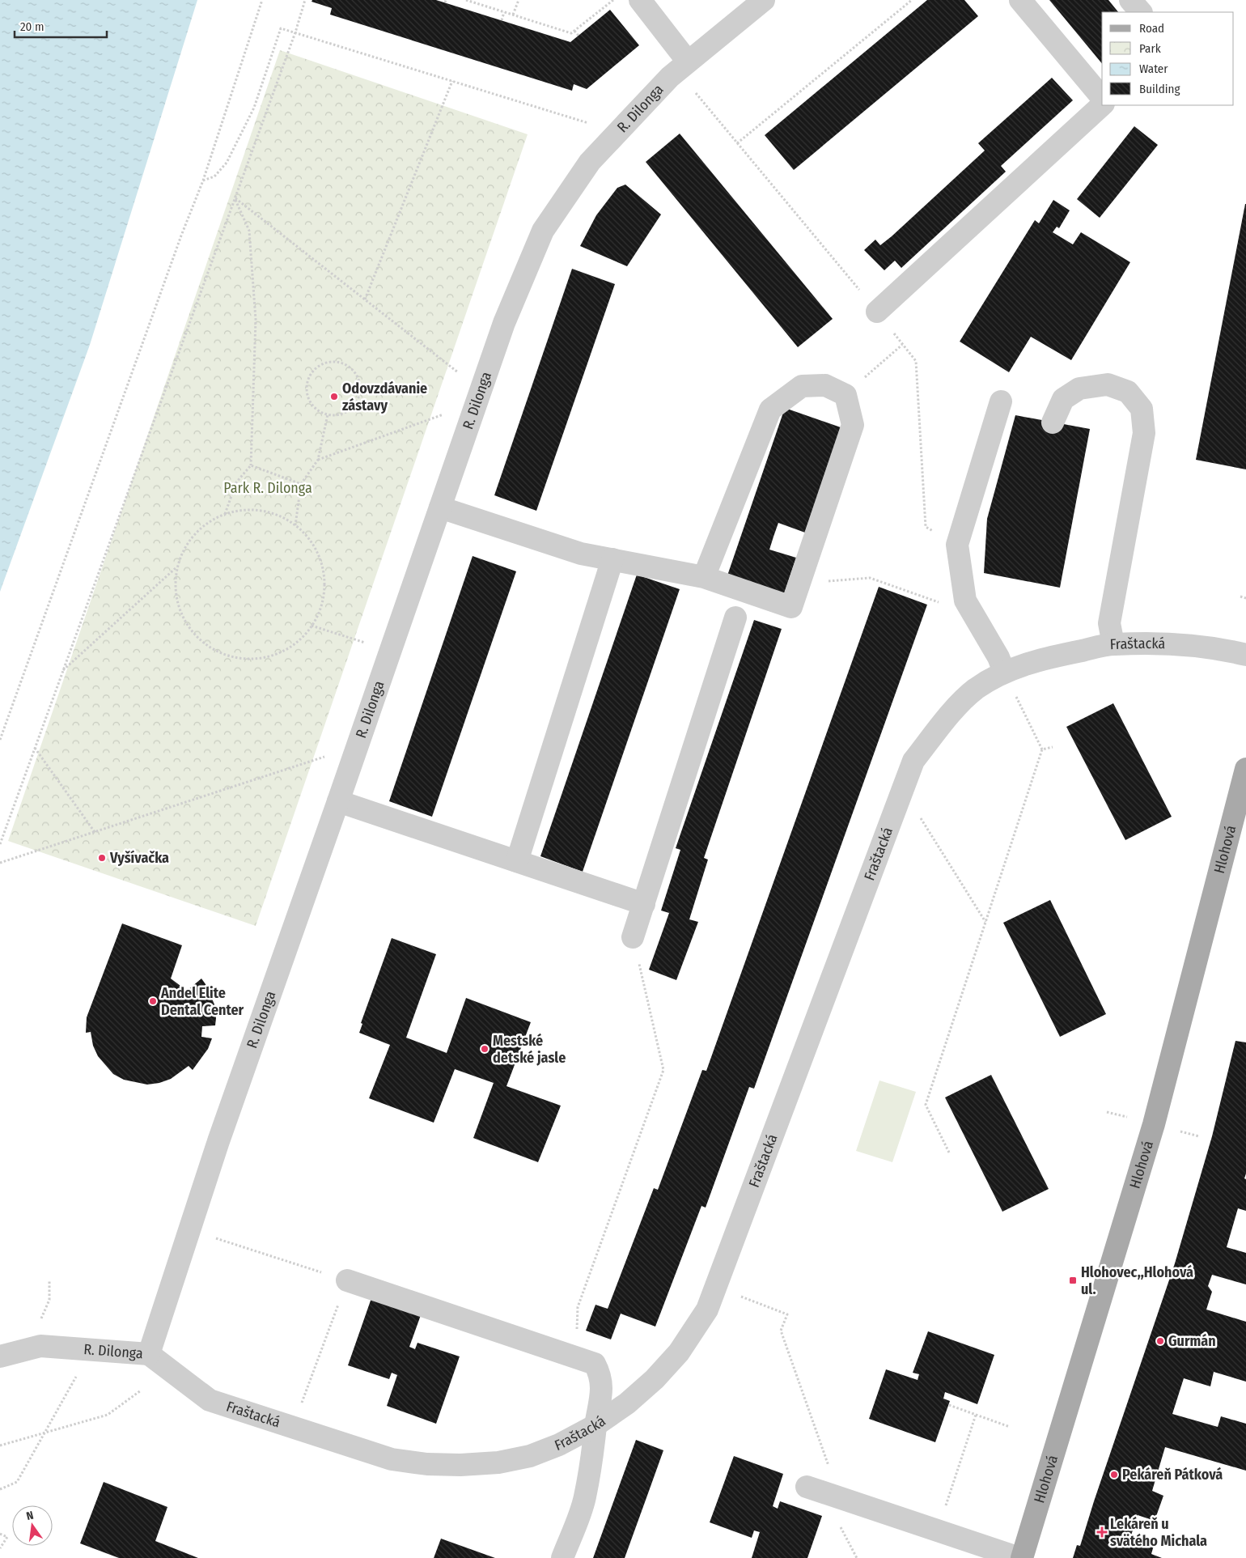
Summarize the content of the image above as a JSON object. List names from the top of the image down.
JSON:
{
  "streets": {
    "main road": ["Hlohová"],
    "street": ["R. Dilonga", "Fraštacká"]
  },
  "crossings": [
    ["R. Dilonga", "Fraštacká"]
  ],
  "parks": ["Park R. Dilonga"],
  "places": {
    "other": [
      "Odovzdávanie zástavy",
      "Vyšívačka",
      "Andel Elite Dental Center",
      "Mestské detské jasle",
      "Gurmán",
      "Pekáreň Pátková"
    ],
    "transit": ["Hlohovec,,Hlohová ul."],
    "health": ["Lekáreň u svätého Michala"]
  },
  "legend": [
    "Road",
    "Park",
    "Water",
    "Building"
  ],
  "scale_bar": "20 m",
  "north": "top"
}
